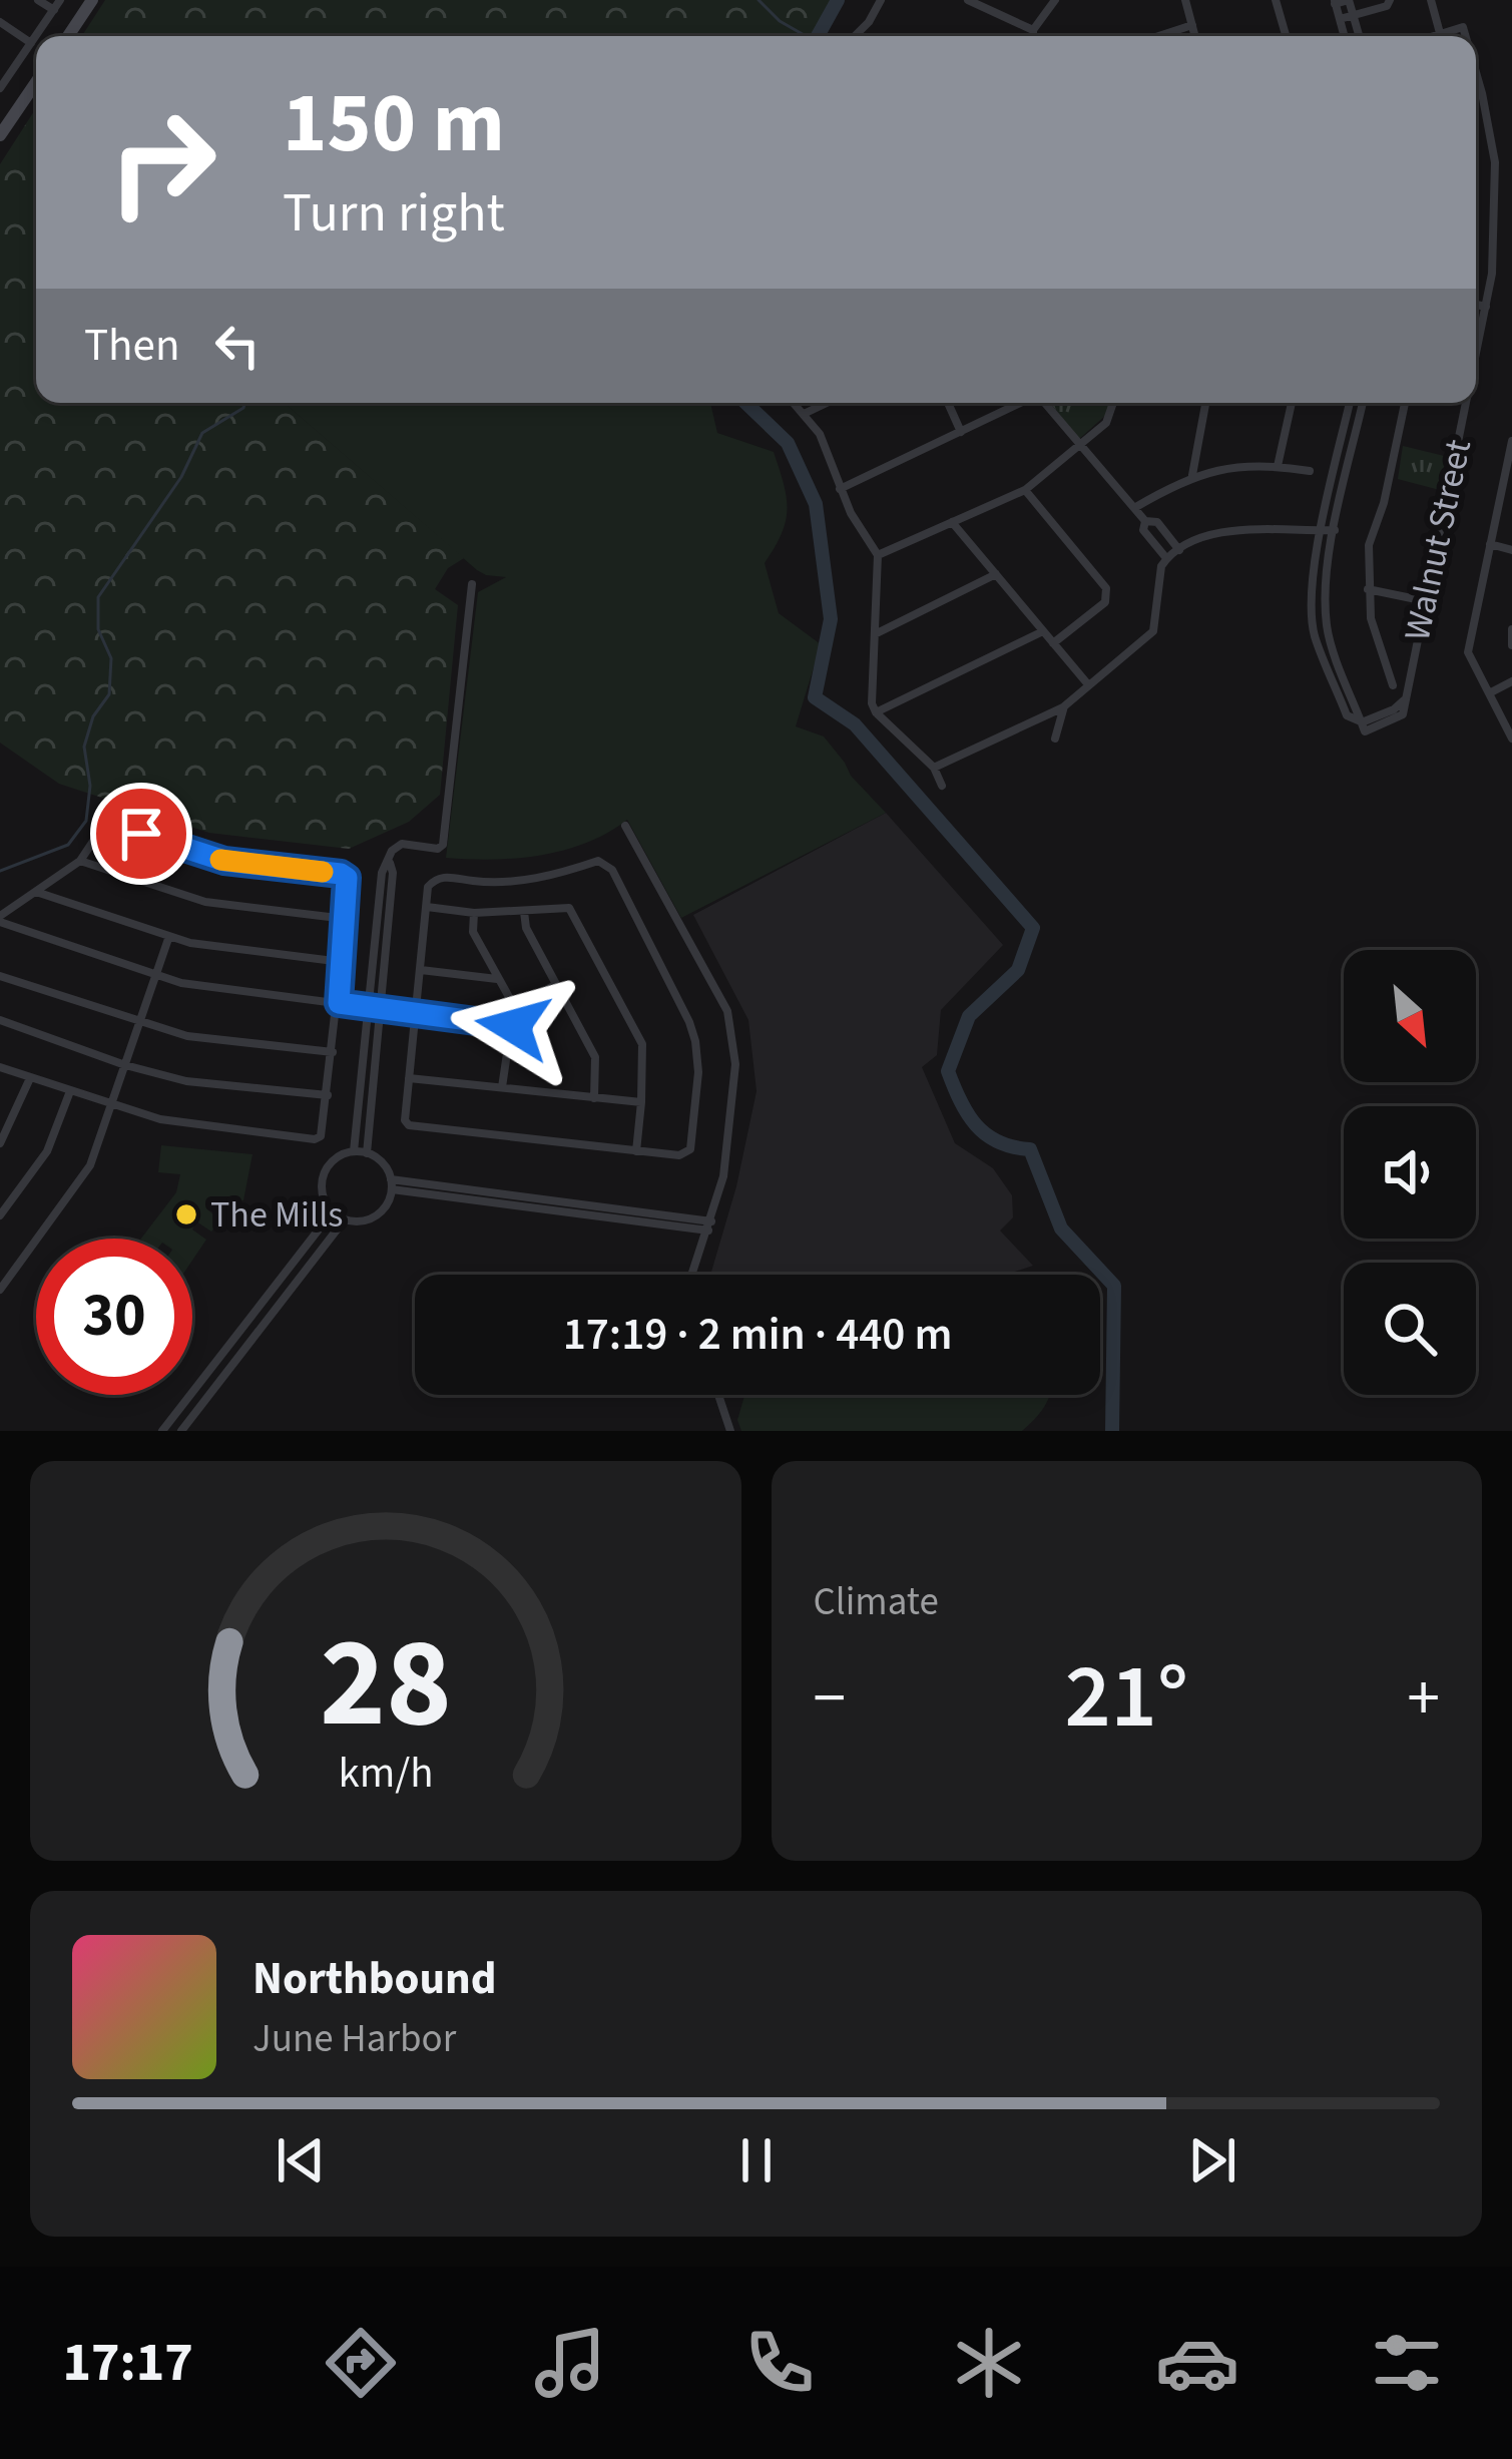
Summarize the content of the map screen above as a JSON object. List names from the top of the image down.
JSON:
{
  "streets": {
    "street": ["Walnut Street"]
  },
  "places": ["The Mills"],
  "north": "bottom right",
  "page": {
    "turn": ["150 m", "Turn right"],
    "then": "Then",
    "limit": "30",
    "trip": "17:19 · 2 min · 440 m",
    "tile": "Climate",
    "heat": ["−", "21°", "+"],
    "song": ["Northbound", "June Harbor"],
    "tabs": "17:17",
    "gauge": ["28", "km/h"]
  }
}
